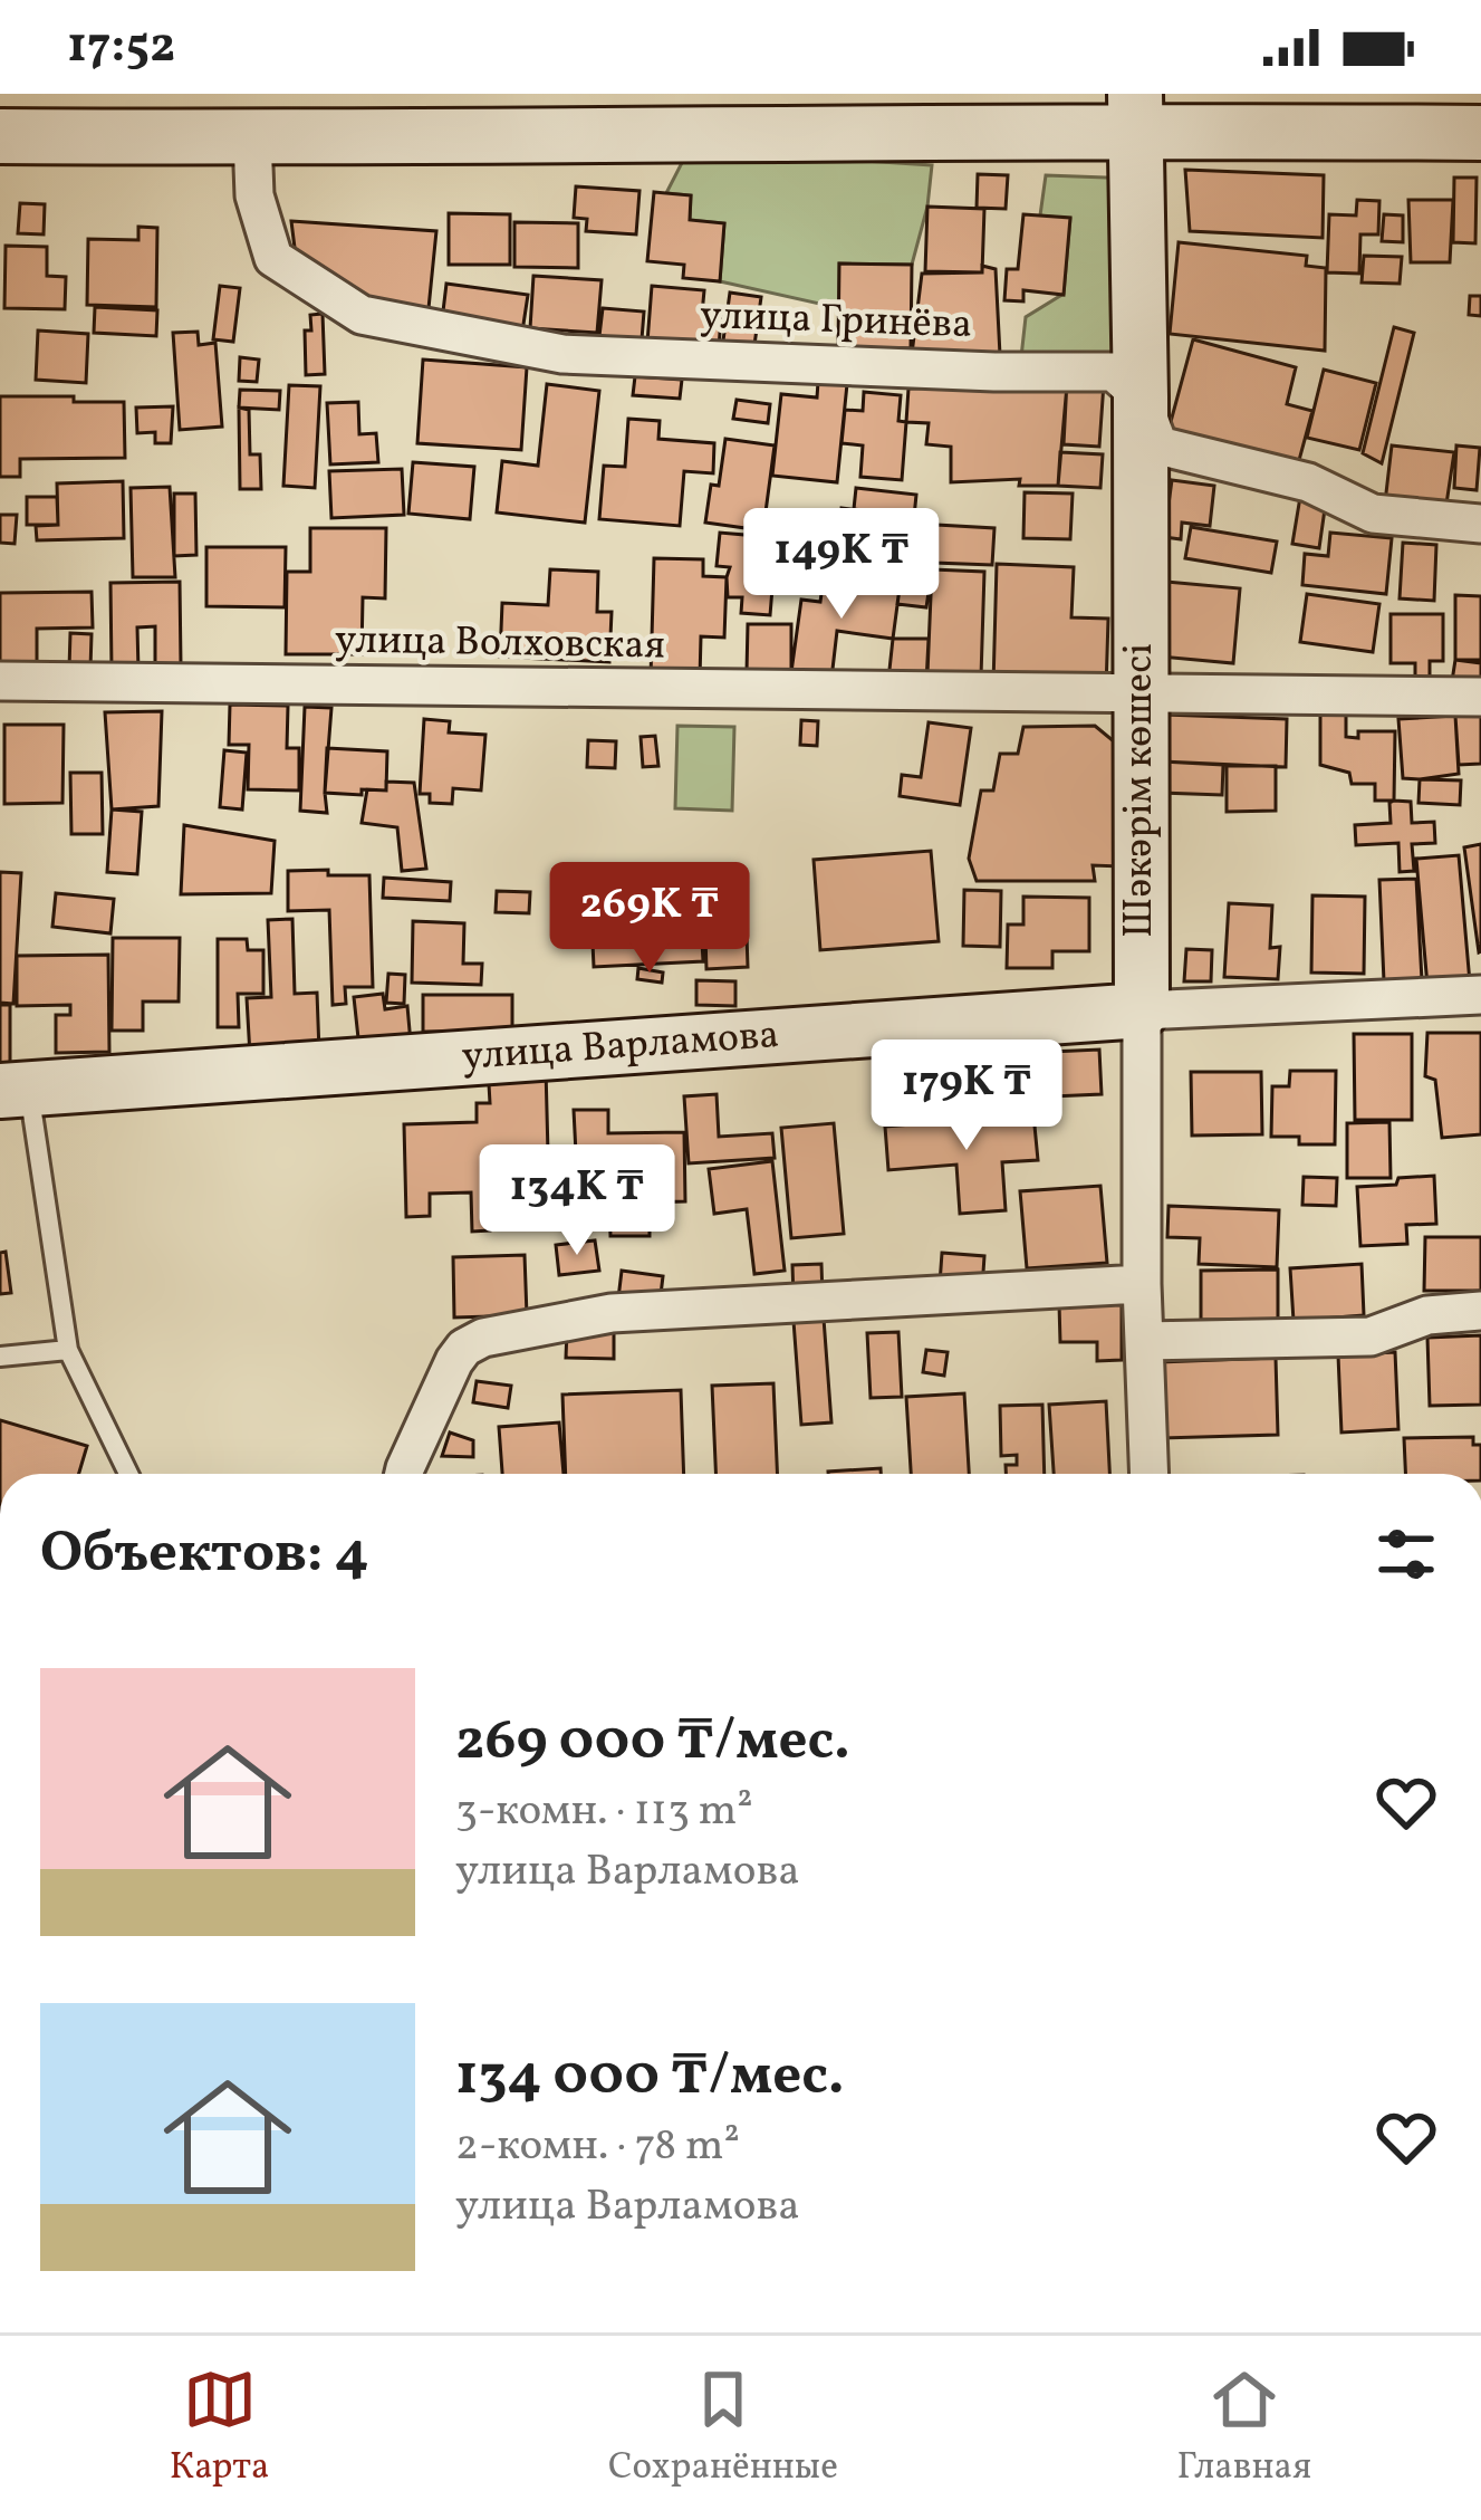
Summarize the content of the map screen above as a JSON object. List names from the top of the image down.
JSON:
{
  "streets": {
    "street": [
      "улица Гринёва",
      "улица Волховская",
      "Шәкәрім көшесі",
      "улица Варламова"
    ]
  },
  "crossings": [
    ["улица Гринёва", "Шәкәрім көшесі"],
    ["улица Волховская", "Шәкәрім көшесі"],
    ["Шәкәрім көшесі", "улица Варламова"]
  ],
  "page": {
    "status": "17:52",
    "price": [
      "149K ₸",
      "269K ₸",
      "179K ₸",
      "134K ₸"
    ],
    "heading": "Объектов: 4",
    "list": [
      {
        "name": "269 000 ₸/мес.",
        "note": "3-комн. · 113 m² · улица Варламова"
      },
      {
        "name": "134 000 ₸/мес.",
        "note": "2-комн. · 78 m² · улица Варламова"
      }
    ],
    "tabs": ["Карта", "Сохранённые", "Главная"]
  }
}
